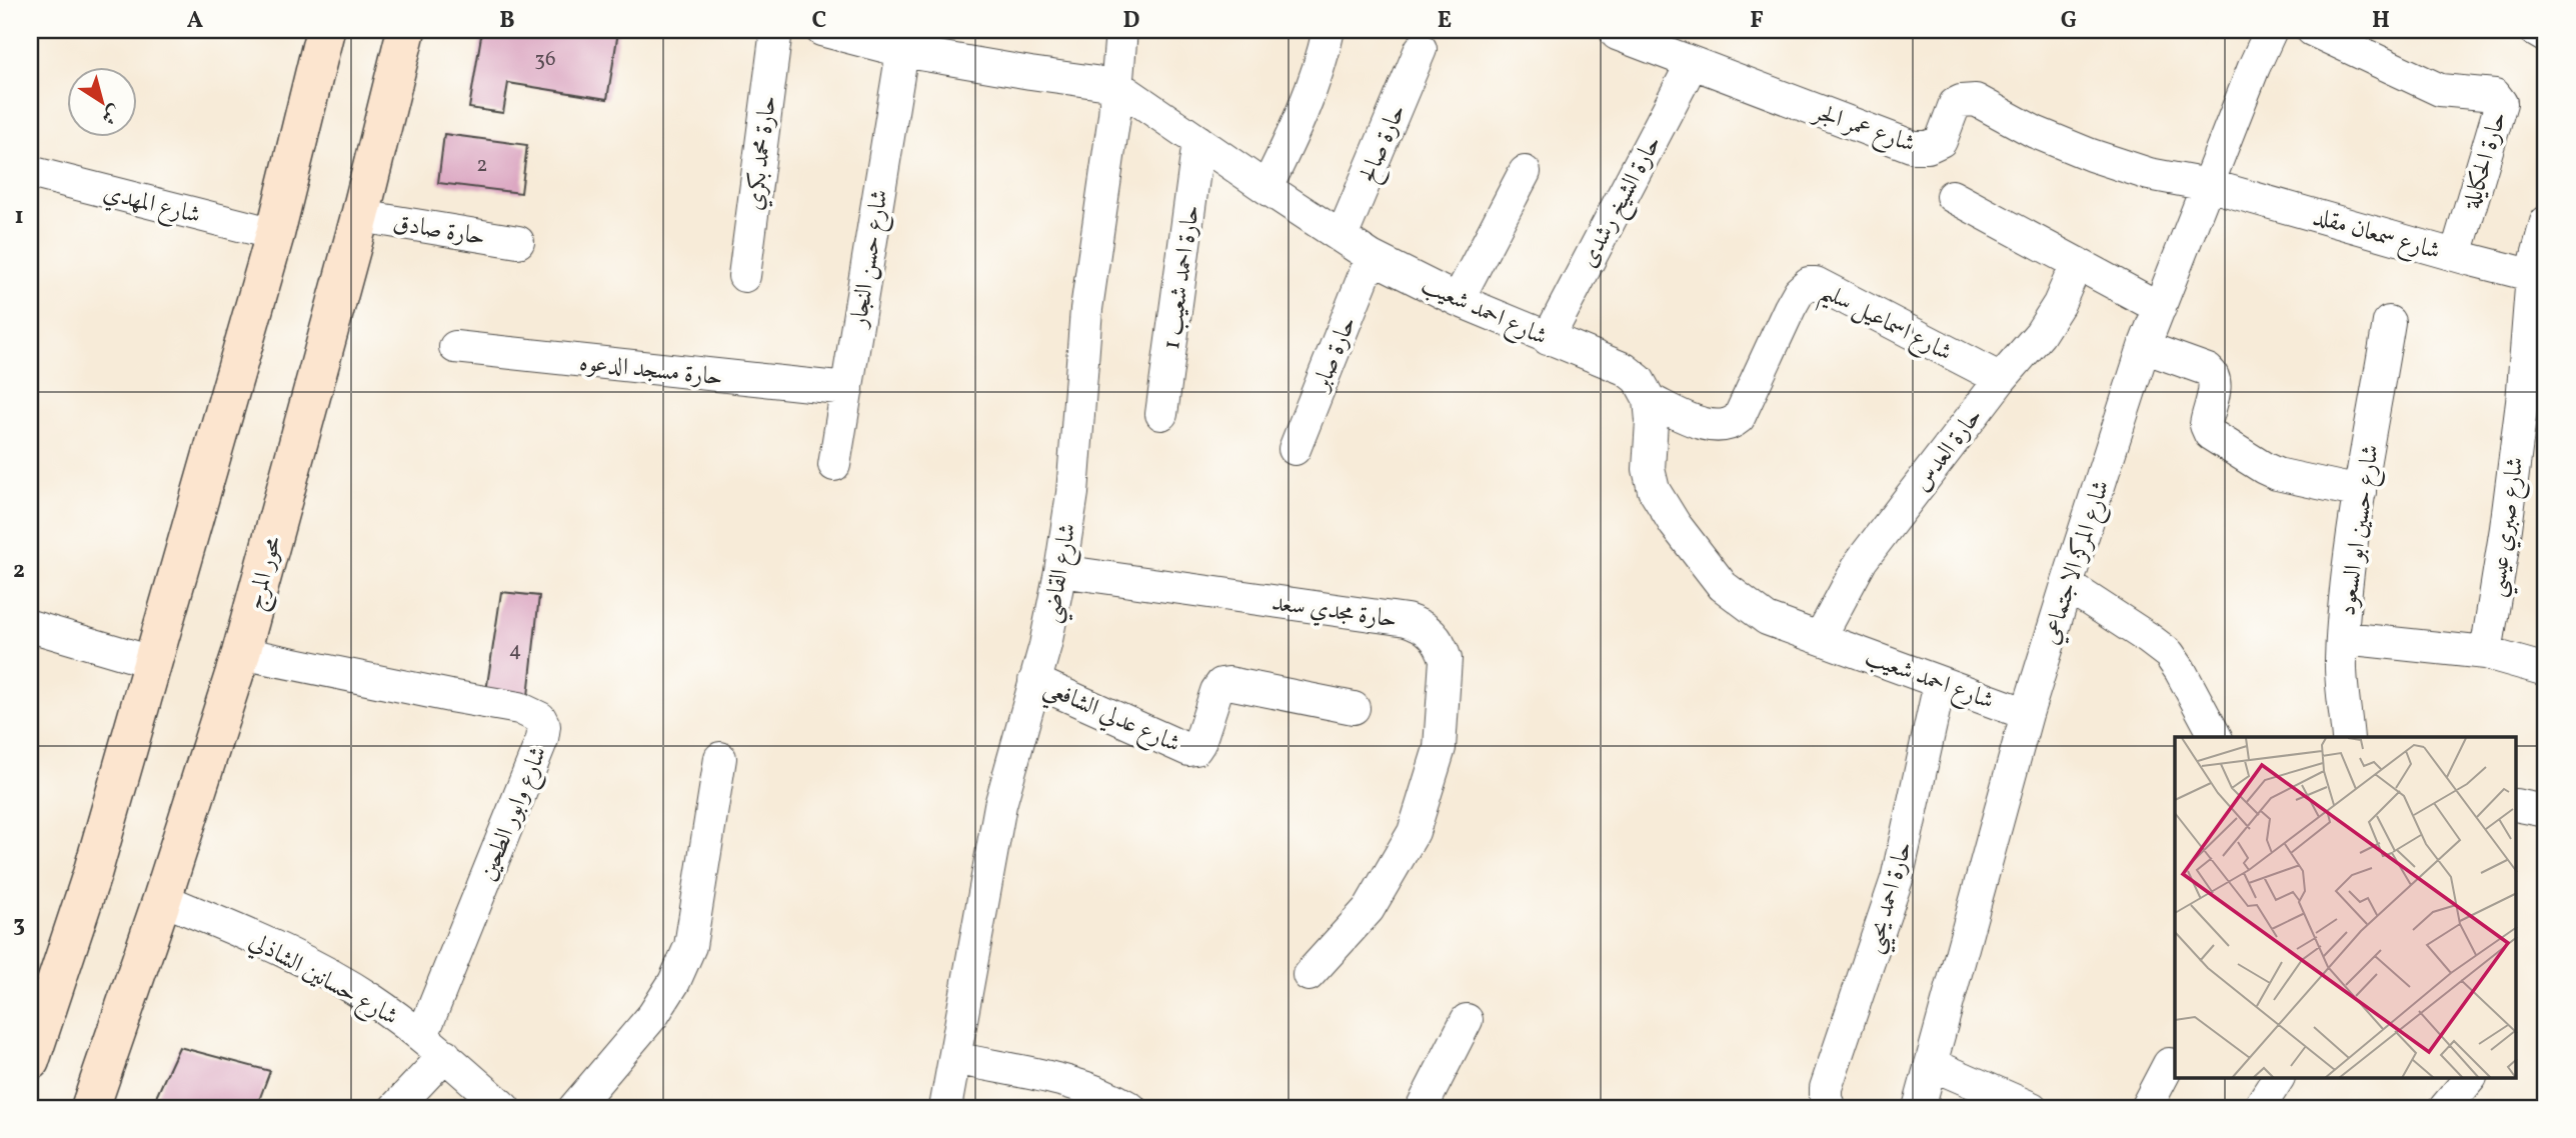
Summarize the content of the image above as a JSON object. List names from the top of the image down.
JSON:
{
  "streets": {
    "main road": ["محور المرج"],
    "street": [
      "شارع عمر الجر",
      "حارة صالح",
      "حارة محمد بكري",
      "حارة الحكايلة",
      "حارة الشيخ رشدى",
      "شارع المهدي",
      "حارة صادق",
      "شارع سمعان مقلد",
      "شارع حسن النجار",
      "حارة احمد شعيب 1",
      "شارع احمد شعيب",
      "شارع اسماعيل سليم",
      "حارة صابر",
      "حارة مسجد الدعوه",
      "حارة العدس",
      "شارع صبري عيسي",
      "شارع حسين ابو السعود",
      "شارع المركز الاجتماعي",
      "شارع القاضي",
      "حارة مجدي سعد",
      "شارع عدلي الشافعي",
      "شارع وابور الطحين",
      "حارة احمد يحيي",
      "شارع حسانين الشاذلي"
    ]
  },
  "crossings": [
    ["شارع عمر الجر", "حارة الشيخ رشدى"],
    ["شارع عمر الجر", "شارع سمعان مقلد"],
    ["شارع عمر الجر", "شارع المركز الاجتماعي"],
    ["حارة صالح", "شارع احمد شعيب"],
    ["حارة الحكايلة", "شارع سمعان مقلد"],
    ["حارة الشيخ رشدى", "شارع احمد شعيب"],
    ["حارة صادق", "محور المرج"],
    ["شارع سمعان مقلد", "شارع صبري عيسي"],
    ["شارع سمعان مقلد", "شارع المركز الاجتماعي"],
    ["شارع حسن النجار", "شارع احمد شعيب"],
    ["شارع حسن النجار", "حارة مسجد الدعوه"],
    ["حارة احمد شعيب 1", "شارع احمد شعيب"],
    ["شارع احمد شعيب", "شارع اسماعيل سليم"],
    ["شارع احمد شعيب", "حارة صابر"],
    ["شارع احمد شعيب", "حارة العدس"],
    ["شارع احمد شعيب", "شارع المركز الاجتماعي"],
    ["شارع احمد شعيب", "شارع القاضي"],
    ["شارع احمد شعيب", "حارة احمد يحيي"],
    ["شارع اسماعيل سليم", "حارة العدس"],
    ["محور المرج", "شارع وابور الطحين"],
    ["محور المرج", "شارع حسانين الشاذلي"],
    ["شارع القاضي", "حارة مجدي سعد"],
    ["شارع القاضي", "شارع عدلي الشافعي"],
    ["شارع وابور الطحين", "شارع حسانين الشاذلي"]
  ],
  "house_numbers": ["36", "2", "4"],
  "north": "bottom right",
  "grid": {
    "columns": [
      "A",
      "B",
      "C",
      "D",
      "E",
      "F",
      "G",
      "H"
    ],
    "rows": ["1", "2", "3"]
  }
}
